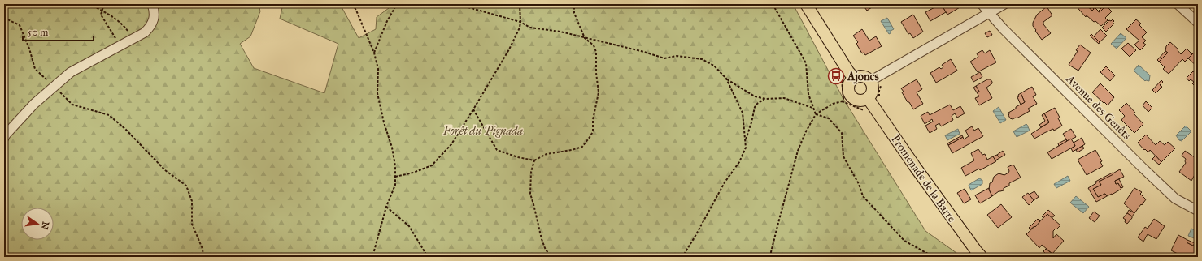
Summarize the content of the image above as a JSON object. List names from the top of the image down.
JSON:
{
  "streets": {
    "main road": ["Promenade de la Barre"],
    "street": ["Avenue des Genêts"]
  },
  "parks": ["Forêt du Pignada"],
  "places": {
    "bus stop": ["Ajoncs"]
  },
  "scale_bar": "50 m",
  "north": "right"
}
